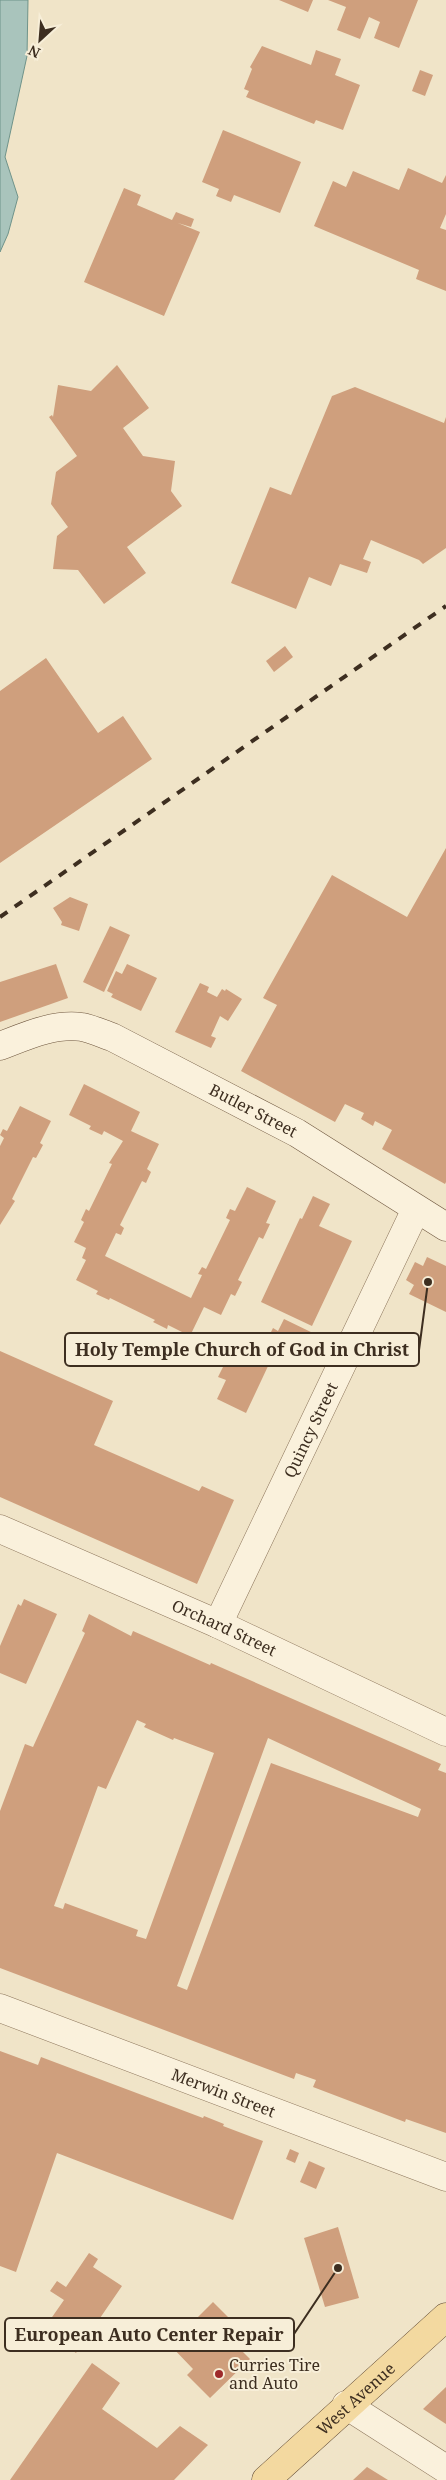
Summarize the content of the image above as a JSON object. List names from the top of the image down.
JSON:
{
  "streets": {
    "main road": ["West Avenue"],
    "street": [
      "Butler Street",
      "Quincy Street",
      "Orchard Street",
      "Merwin Street"
    ]
  },
  "crossings": [
    ["Butler Street", "Quincy Street"],
    ["Quincy Street", "Orchard Street"]
  ],
  "places": ["Holy Temple Church of God in Christ", "European Auto Center Repair", "Curries Tire and Auto"],
  "north": "bottom left"
}
